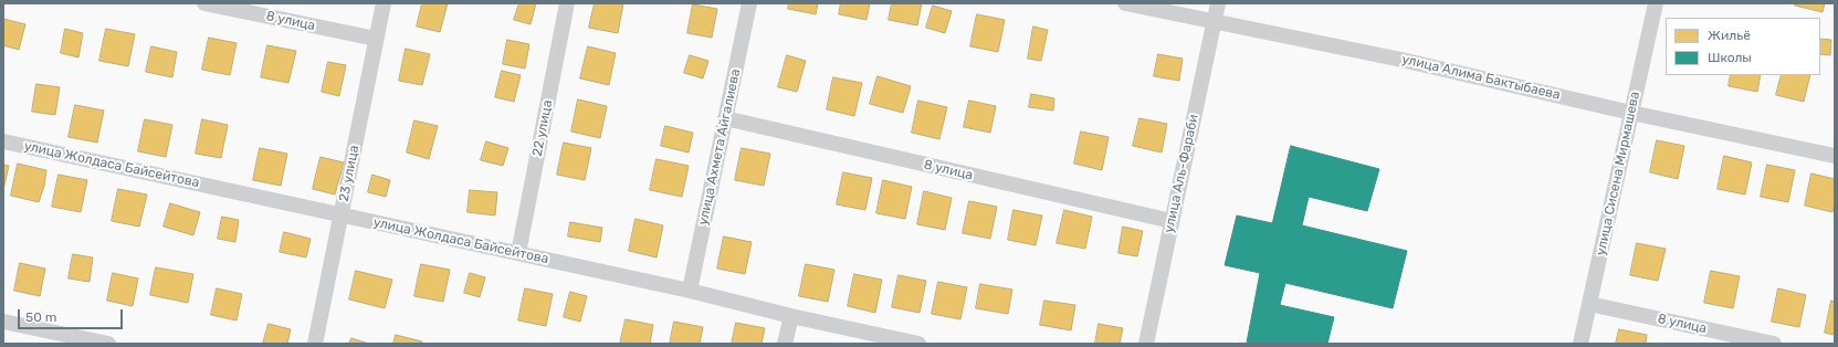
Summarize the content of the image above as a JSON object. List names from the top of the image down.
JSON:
{
  "streets": {
    "street": [
      "8 улица",
      "улица Алима Бактыбаева",
      "22 улица",
      "улица Ахмета Айгалиева",
      "улица Жолдаса Байсейтова",
      "23 улица",
      "улица Аль-Фараби",
      "улица Сисена Мирмашева"
    ]
  },
  "crossings": [
    ["8 улица", "улица Ахмета Айгалиева"],
    ["8 улица", "23 улица"],
    ["8 улица", "улица Аль-Фараби"],
    ["8 улица", "улица Сисена Мирмашева"],
    ["улица Алима Бактыбаева", "улица Аль-Фараби"],
    ["улица Алима Бактыбаева", "улица Сисена Мирмашева"],
    ["22 улица", "улица Жолдаса Байсейтова"],
    ["улица Ахмета Айгалиева", "улица Жолдаса Байсейтова"],
    ["улица Жолдаса Байсейтова", "23 улица"]
  ],
  "legend": ["Жильё", "Школы"],
  "scale_bar": "50 m"
}
